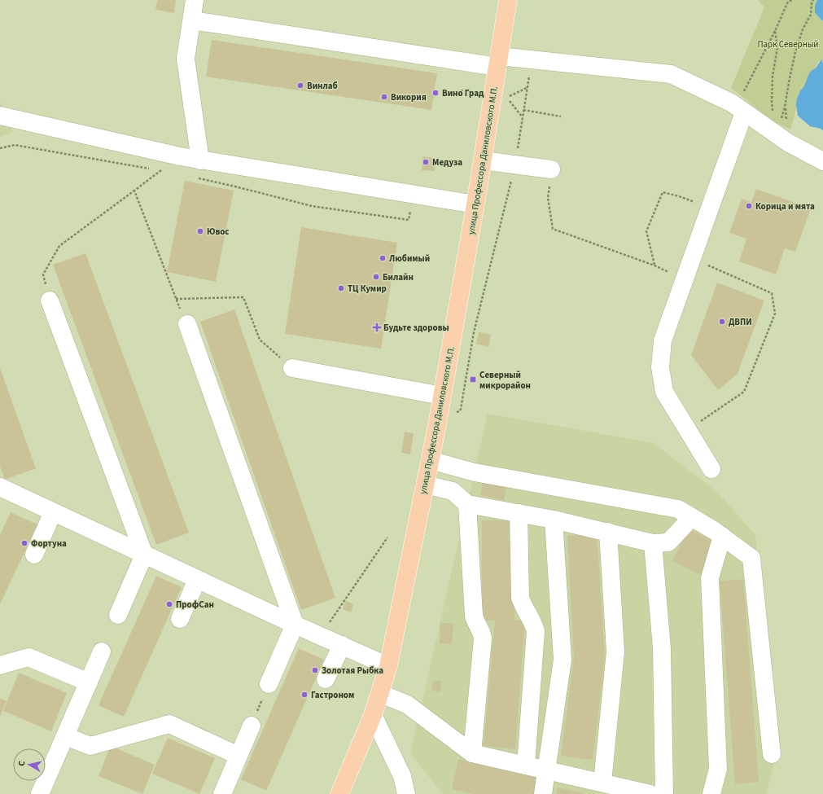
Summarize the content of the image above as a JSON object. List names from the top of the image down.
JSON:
{
  "streets": {
    "main road": ["улица Профессора Даниловского М.П."]
  },
  "parks": ["Парк Северный"],
  "places": {
    "other": [
      "Винлаб",
      "Вино Град",
      "Викория",
      "Медуза",
      "Корица и мята",
      "Ювос",
      "Любимый",
      "Билайн",
      "ТЦ Кумир",
      "ДВПИ",
      "Фортуна",
      "ПрофСан",
      "Золотая Рыбка",
      "Гастроном"
    ],
    "health": ["Будьте здоровы"],
    "transit": ["Северный микрорайон"]
  },
  "north": "left"
}
